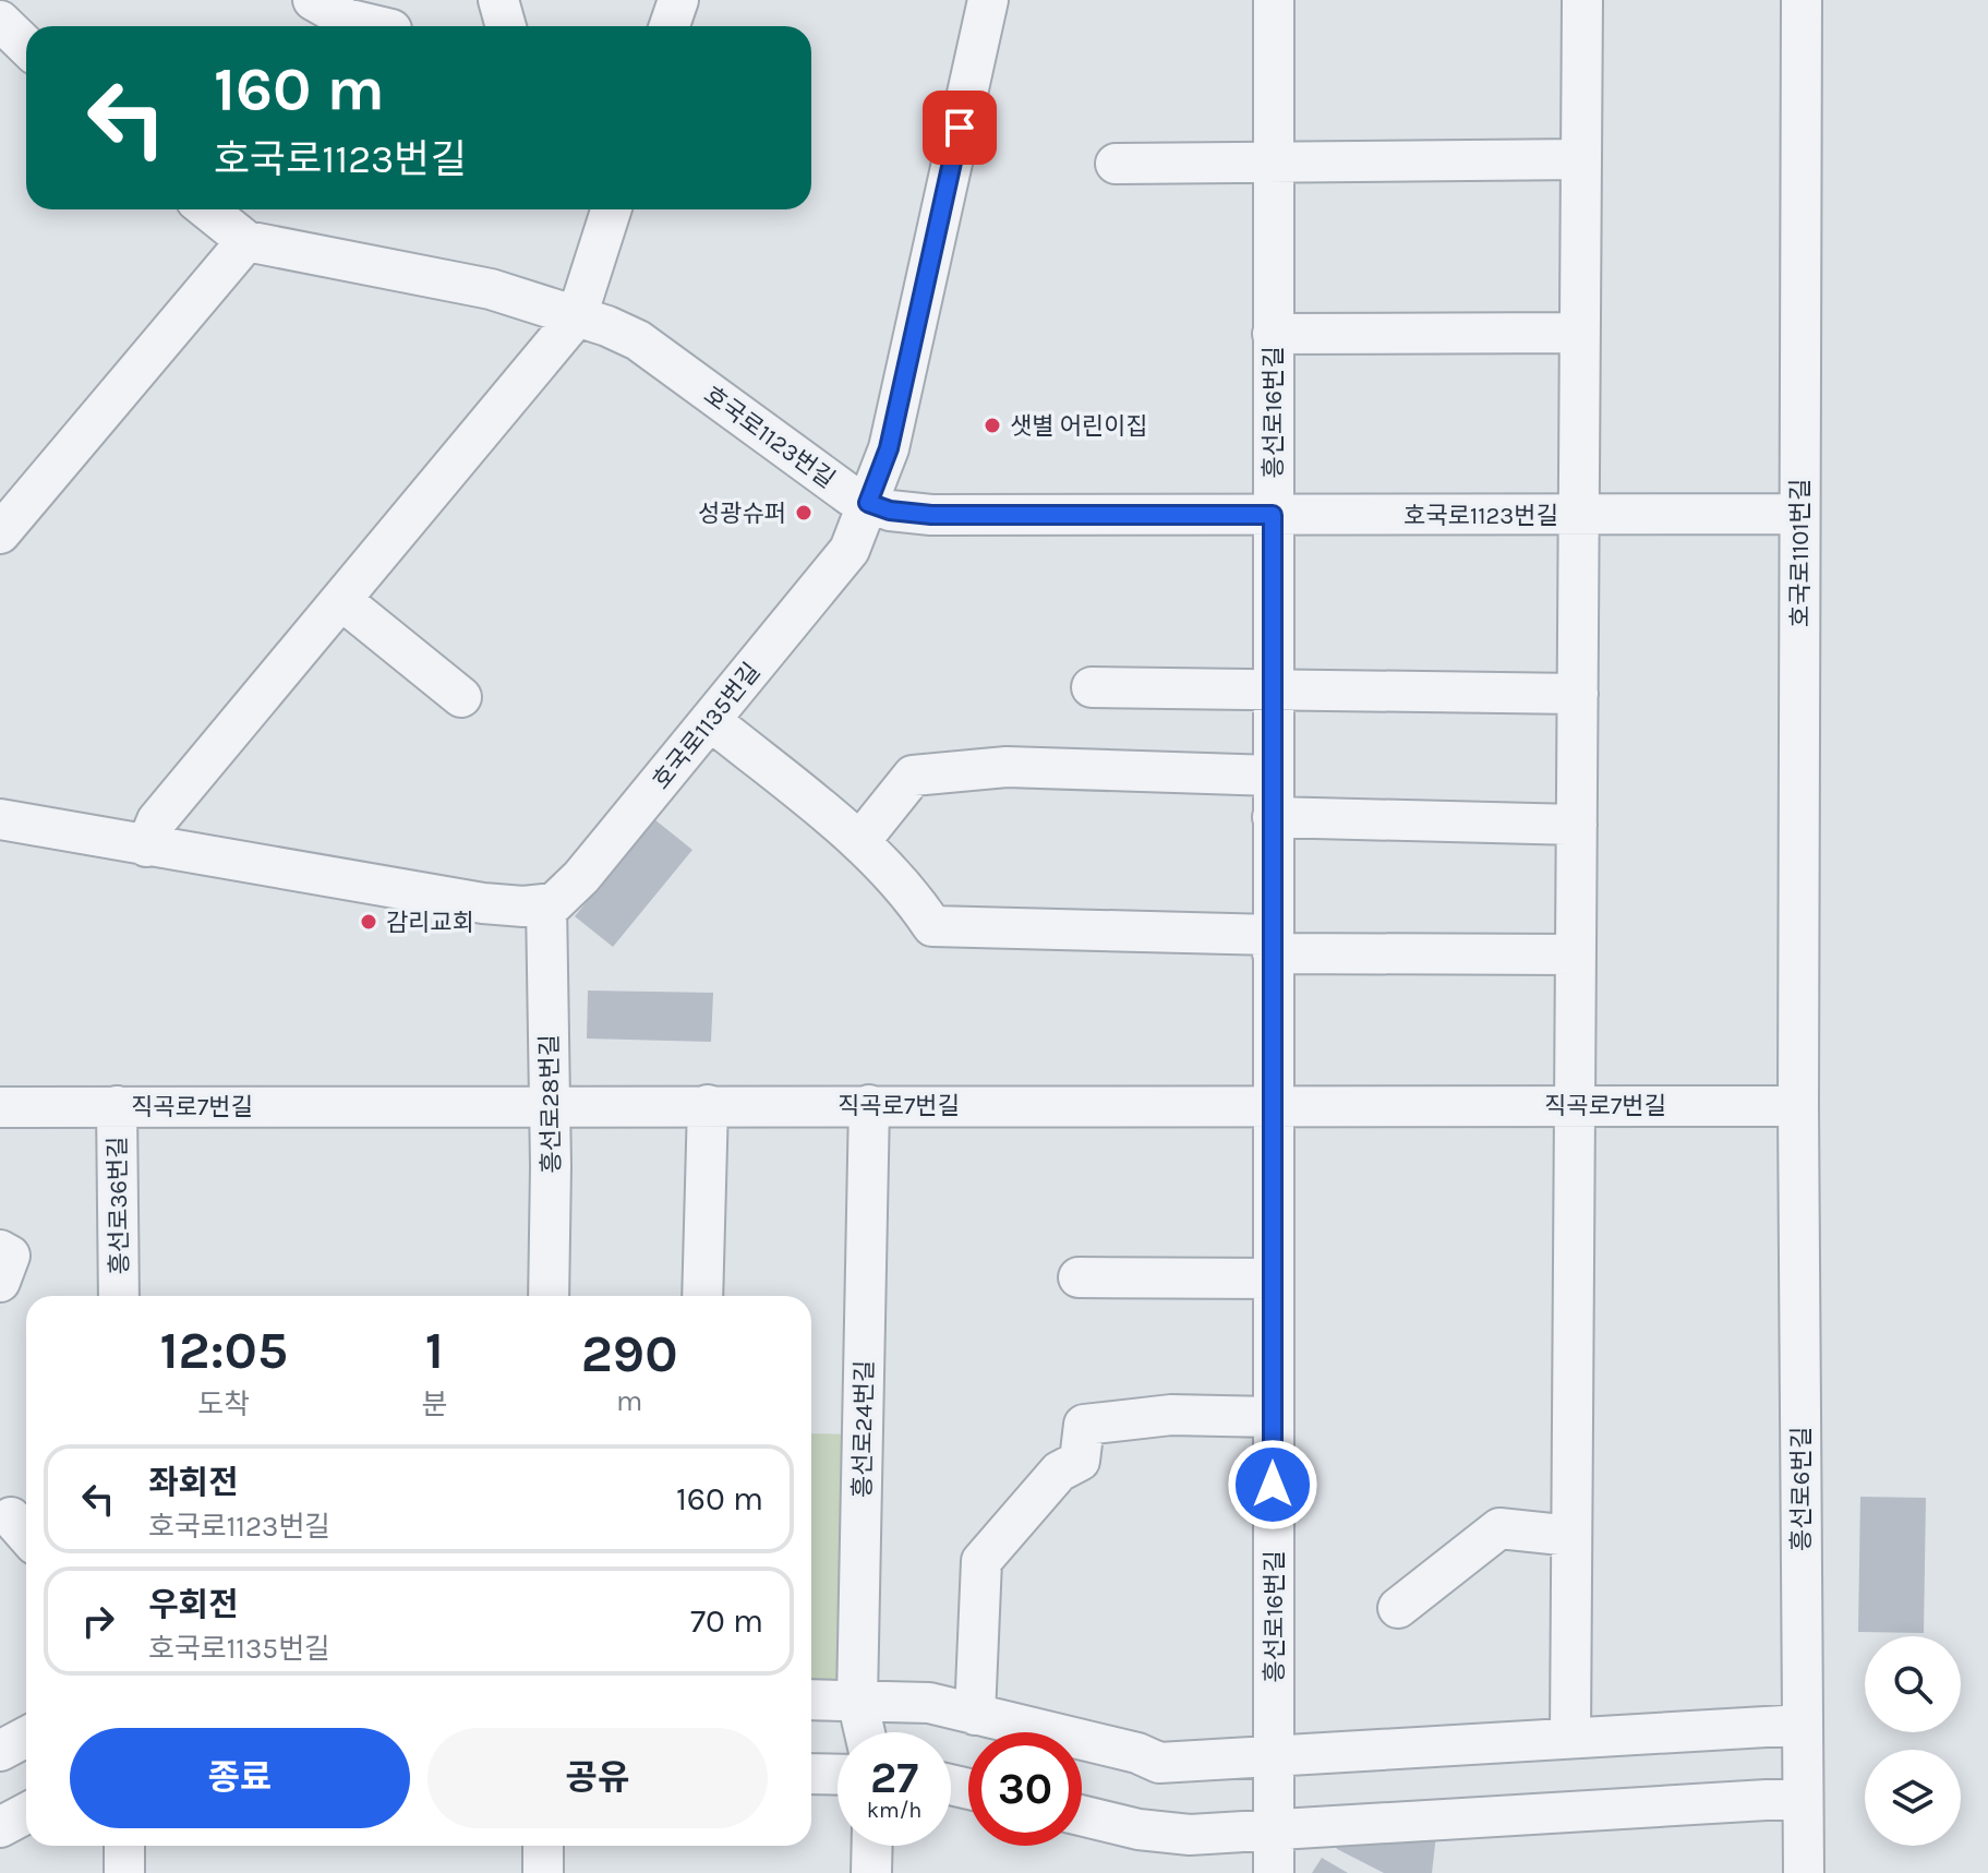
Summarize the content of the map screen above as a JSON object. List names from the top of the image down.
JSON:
{
  "streets": {
    "street": [
      "흥선로16번길",
      "호국로1123번길",
      "호국로1101번길",
      "호국로1135번길",
      "흥선로28번길",
      "직곡로7번길",
      "흥선로36번길",
      "흥선로24번길",
      "흥선로6번길"
    ]
  },
  "crossings": [
    ["흥선로16번길", "호국로1123번길"],
    ["흥선로16번길", "직곡로7번길"],
    ["호국로1123번길", "호국로1101번길"],
    ["호국로1123번길", "호국로1135번길"],
    ["호국로1101번길", "직곡로7번길"],
    ["호국로1101번길", "흥선로6번길"],
    ["호국로1135번길", "흥선로28번길"],
    ["흥선로28번길", "직곡로7번길"],
    ["직곡로7번길", "흥선로36번길"],
    ["직곡로7번길", "흥선로24번길"],
    ["직곡로7번길", "흥선로6번길"]
  ],
  "places": ["샛별 어린이집", "성광슈퍼", "감리교회"],
  "page": {
    "turn": ["160 m", "호국로1123번길"],
    "eta": [
      "12:05",
      "도착",
      "1",
      "분",
      "290",
      "m"
    ],
    "list": [
      {
        "name": "좌회전",
        "note": "호국로1123번길",
        "value": "160 m"
      },
      {
        "name": "우회전",
        "note": "호국로1135번길",
        "value": "70 m"
      }
    ],
    "buttons": ["종료", "공유"],
    "speed": "27 km/h",
    "limit": "30"
  }
}
